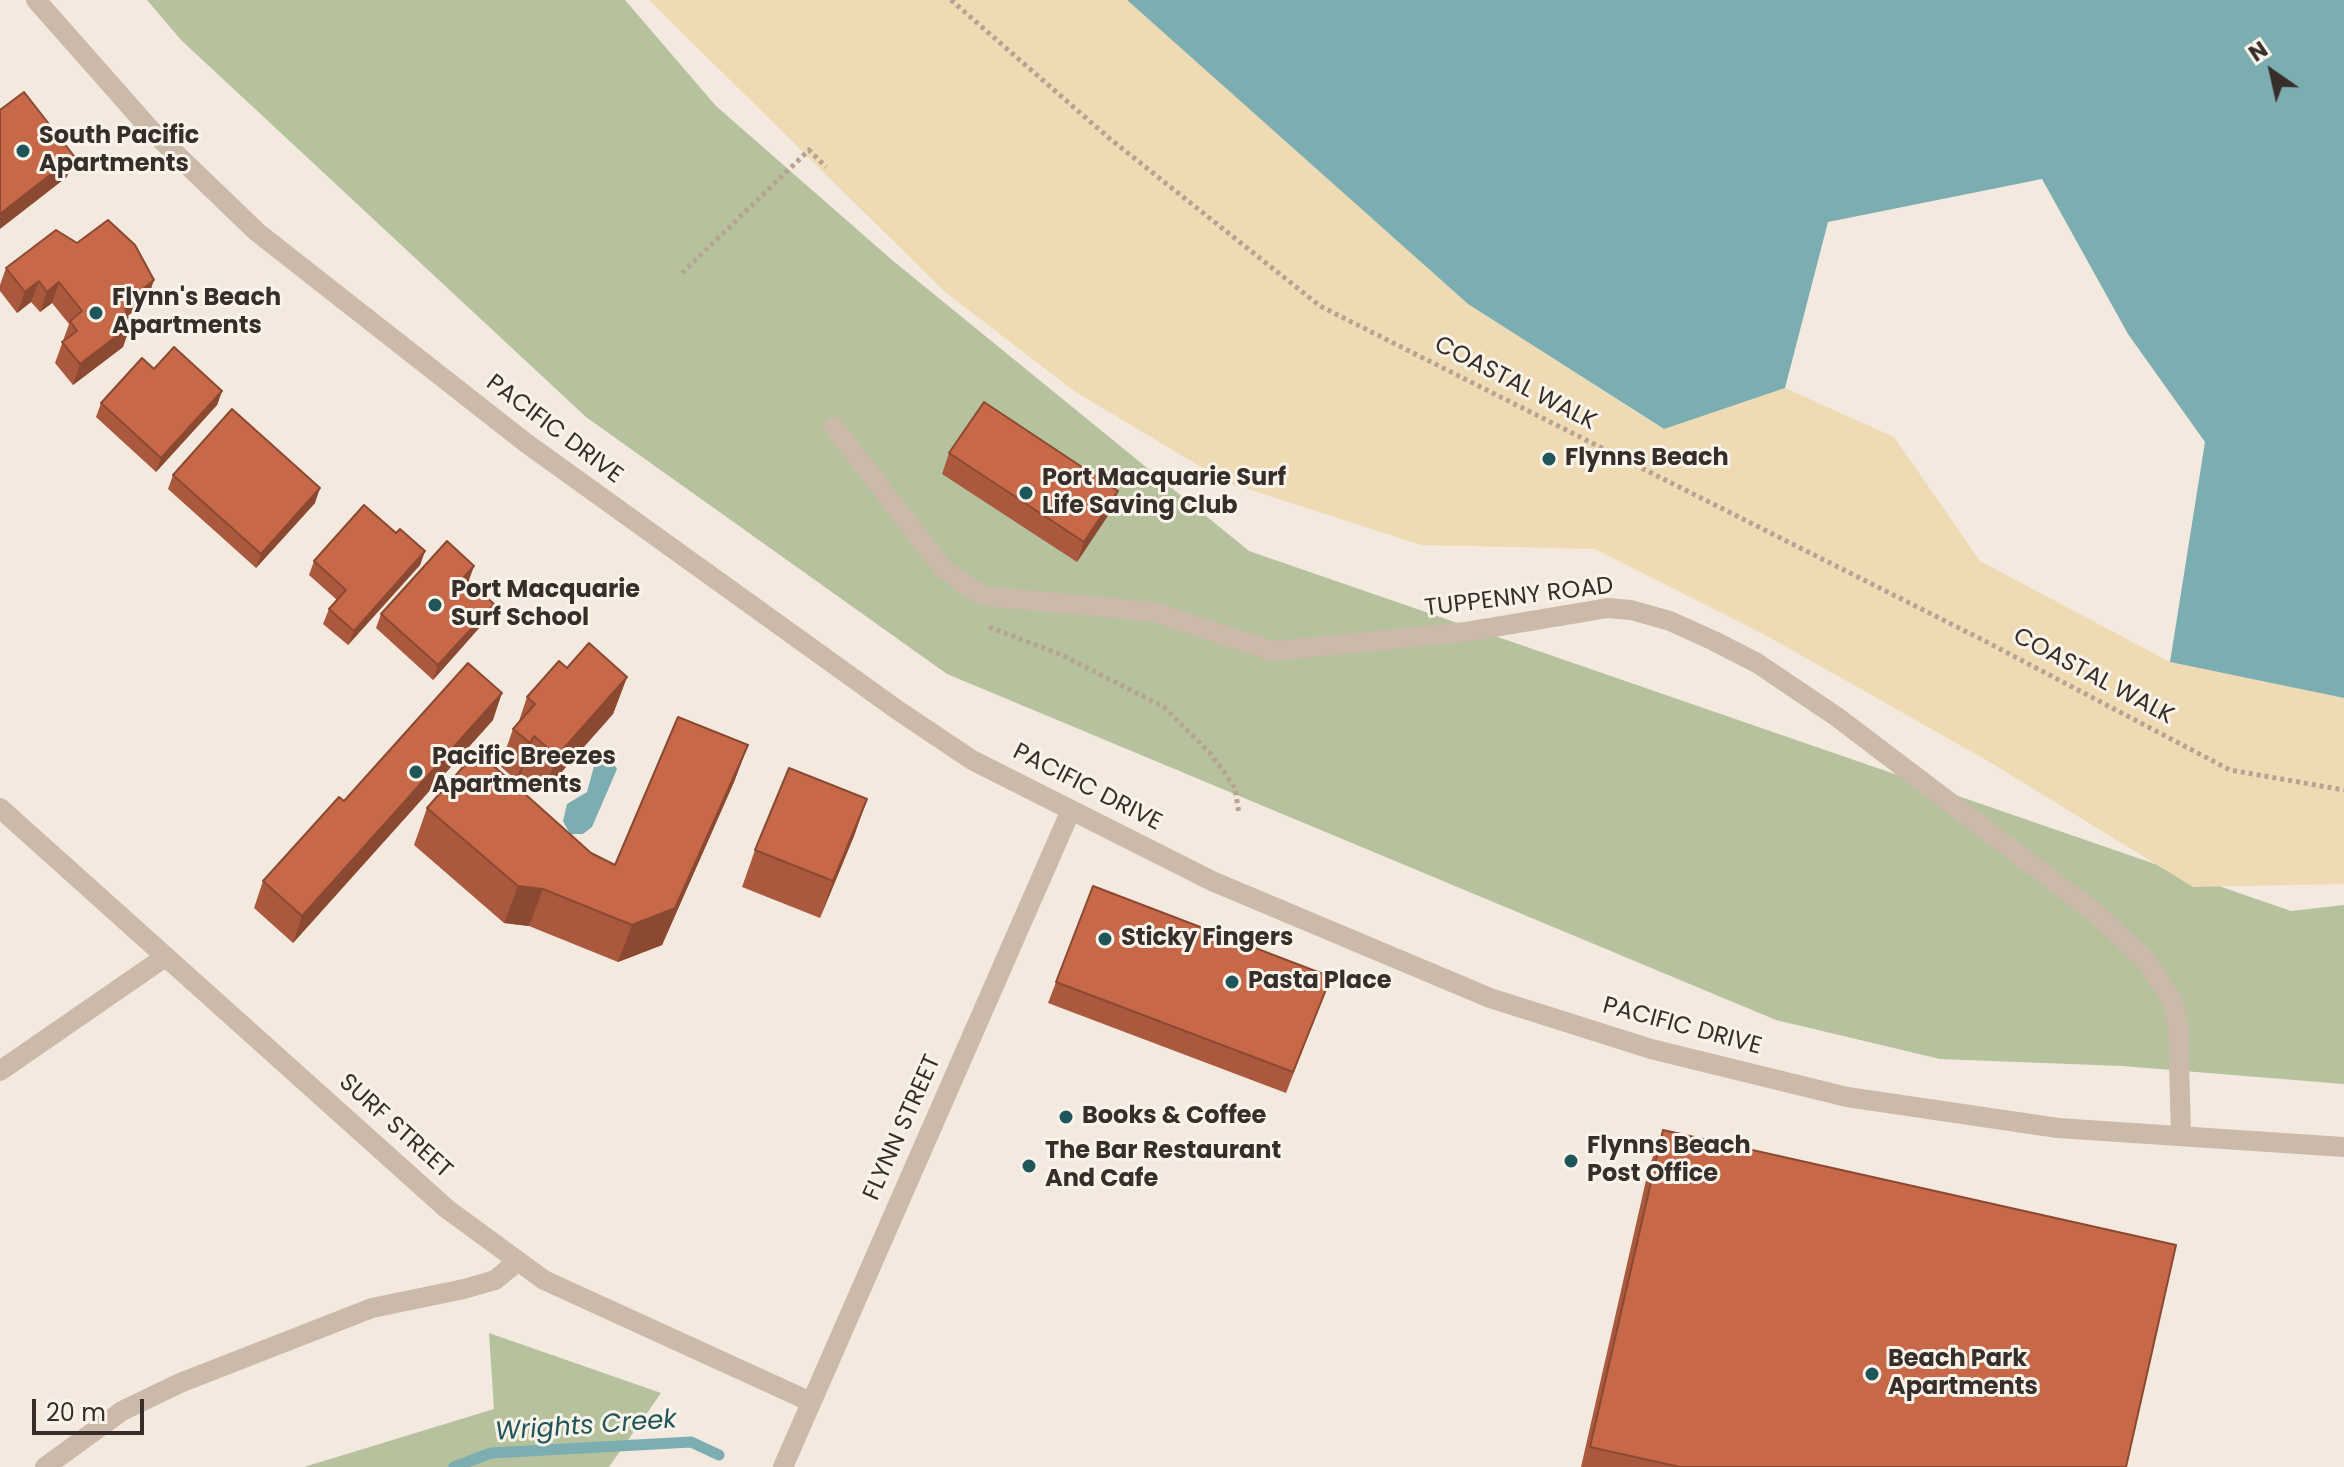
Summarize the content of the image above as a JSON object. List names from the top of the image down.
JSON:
{
  "streets": {
    "street": [
      "PACIFIC DRIVE",
      "TUPPENNY ROAD",
      "SURF STREET",
      "FLYNN STREET"
    ],
    "path": ["COASTAL WALK"]
  },
  "crossings": [
    ["PACIFIC DRIVE", "TUPPENNY ROAD"],
    ["PACIFIC DRIVE", "FLYNN STREET"],
    ["SURF STREET", "FLYNN STREET"]
  ],
  "water": ["Wrights Creek"],
  "places": [
    "South Pacific Apartments",
    "Flynn's Beach Apartments",
    "Flynns Beach",
    "Port Macquarie Surf Life Saving Club",
    "Port Macquarie Surf School",
    "Pacific Breezes Apartments",
    "Sticky Fingers",
    "Pasta Place",
    "Books & Coffee",
    "Flynns Beach Post Office",
    "The Bar Restaurant And Cafe",
    "Beach Park Apartments"
  ],
  "scale_bar": "20 m",
  "north": "top left"
}
